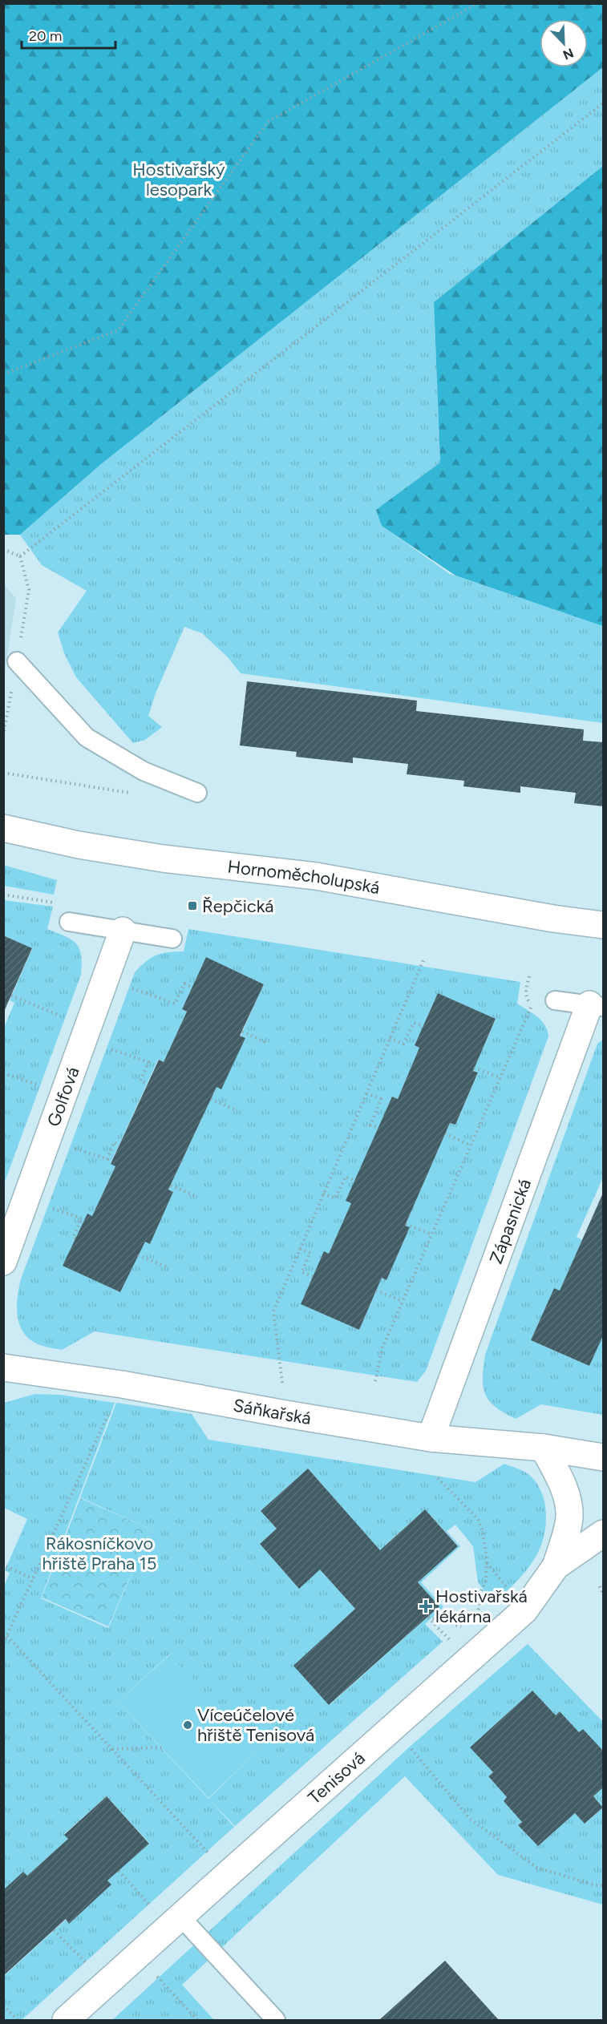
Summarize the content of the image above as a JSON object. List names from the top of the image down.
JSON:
{
  "streets": {
    "street": [
      "Hornoměcholupská",
      "Golfová",
      "Zápasnická",
      "Sáňkařská",
      "Tenisová"
    ]
  },
  "crossings": [
    ["Zápasnická", "Sáňkařská"]
  ],
  "parks": ["Hostivařský lesopark", "Rákosníčkovo hřiště Praha 15"],
  "places": {
    "transit": ["Řepčická"],
    "health": ["Hostivařská lékárna"],
    "other": ["Víceúčelové hřiště Tenisová"]
  },
  "scale_bar": "20 m",
  "north": "bottom right"
}
